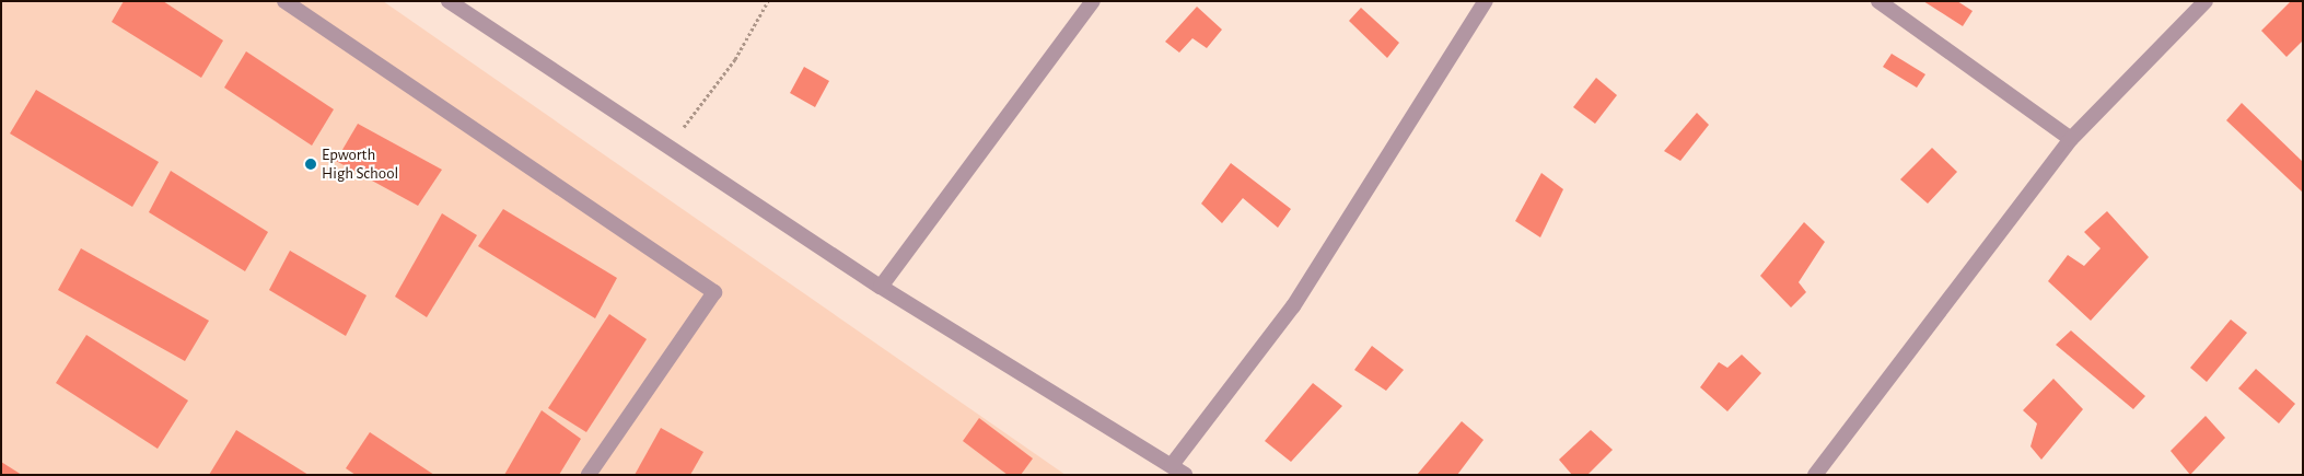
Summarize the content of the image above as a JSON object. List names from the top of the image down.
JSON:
{
  "places": ["Epworth High School"]
}
